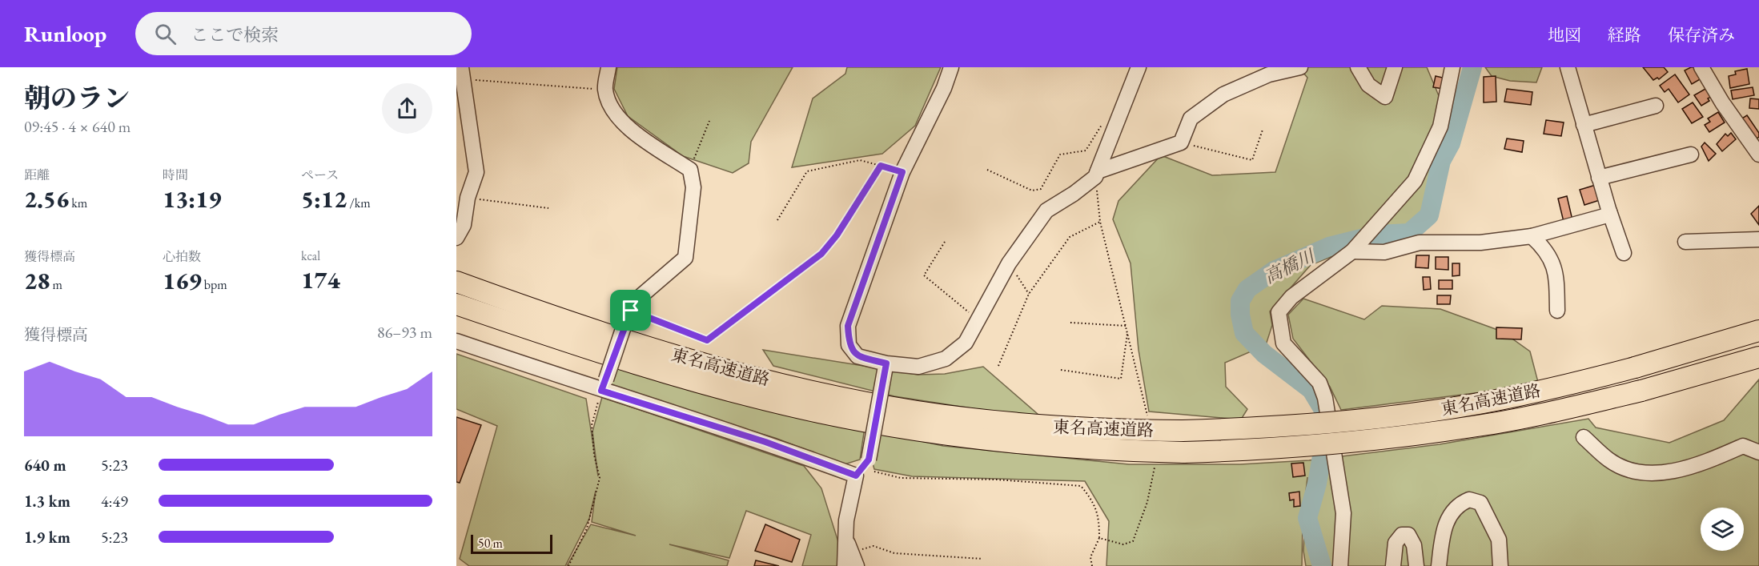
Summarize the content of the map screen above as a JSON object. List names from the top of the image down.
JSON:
{
  "streets": {
    "highway": ["東名高速道路"]
  },
  "water": ["高橋川"],
  "scale_bar": "50 m",
  "page": {
    "header": "Runloop",
    "search": "ここで検索",
    "nav": ["地図", "経路", "保存済み"],
    "heading": ["朝のラン", "09:45 · 4 × 640 m"],
    "stats": [
      ["距離", "2.56 km"],
      ["時間", "13:19"],
      ["ペース", "5:12 /km"],
      ["獲得標高", "28 m"],
      ["心拍数", "169 bpm"],
      ["kcal", "174"]
    ],
    "chart": ["獲得標高", "86–93 m"],
    "list": [
      {
        "name": "640 m",
        "note": "5:23"
      },
      {
        "name": "1.3 km",
        "note": "4:49"
      },
      {
        "name": "1.9 km",
        "note": "5:23"
      }
    ],
    "scale": "50 m"
  }
}
